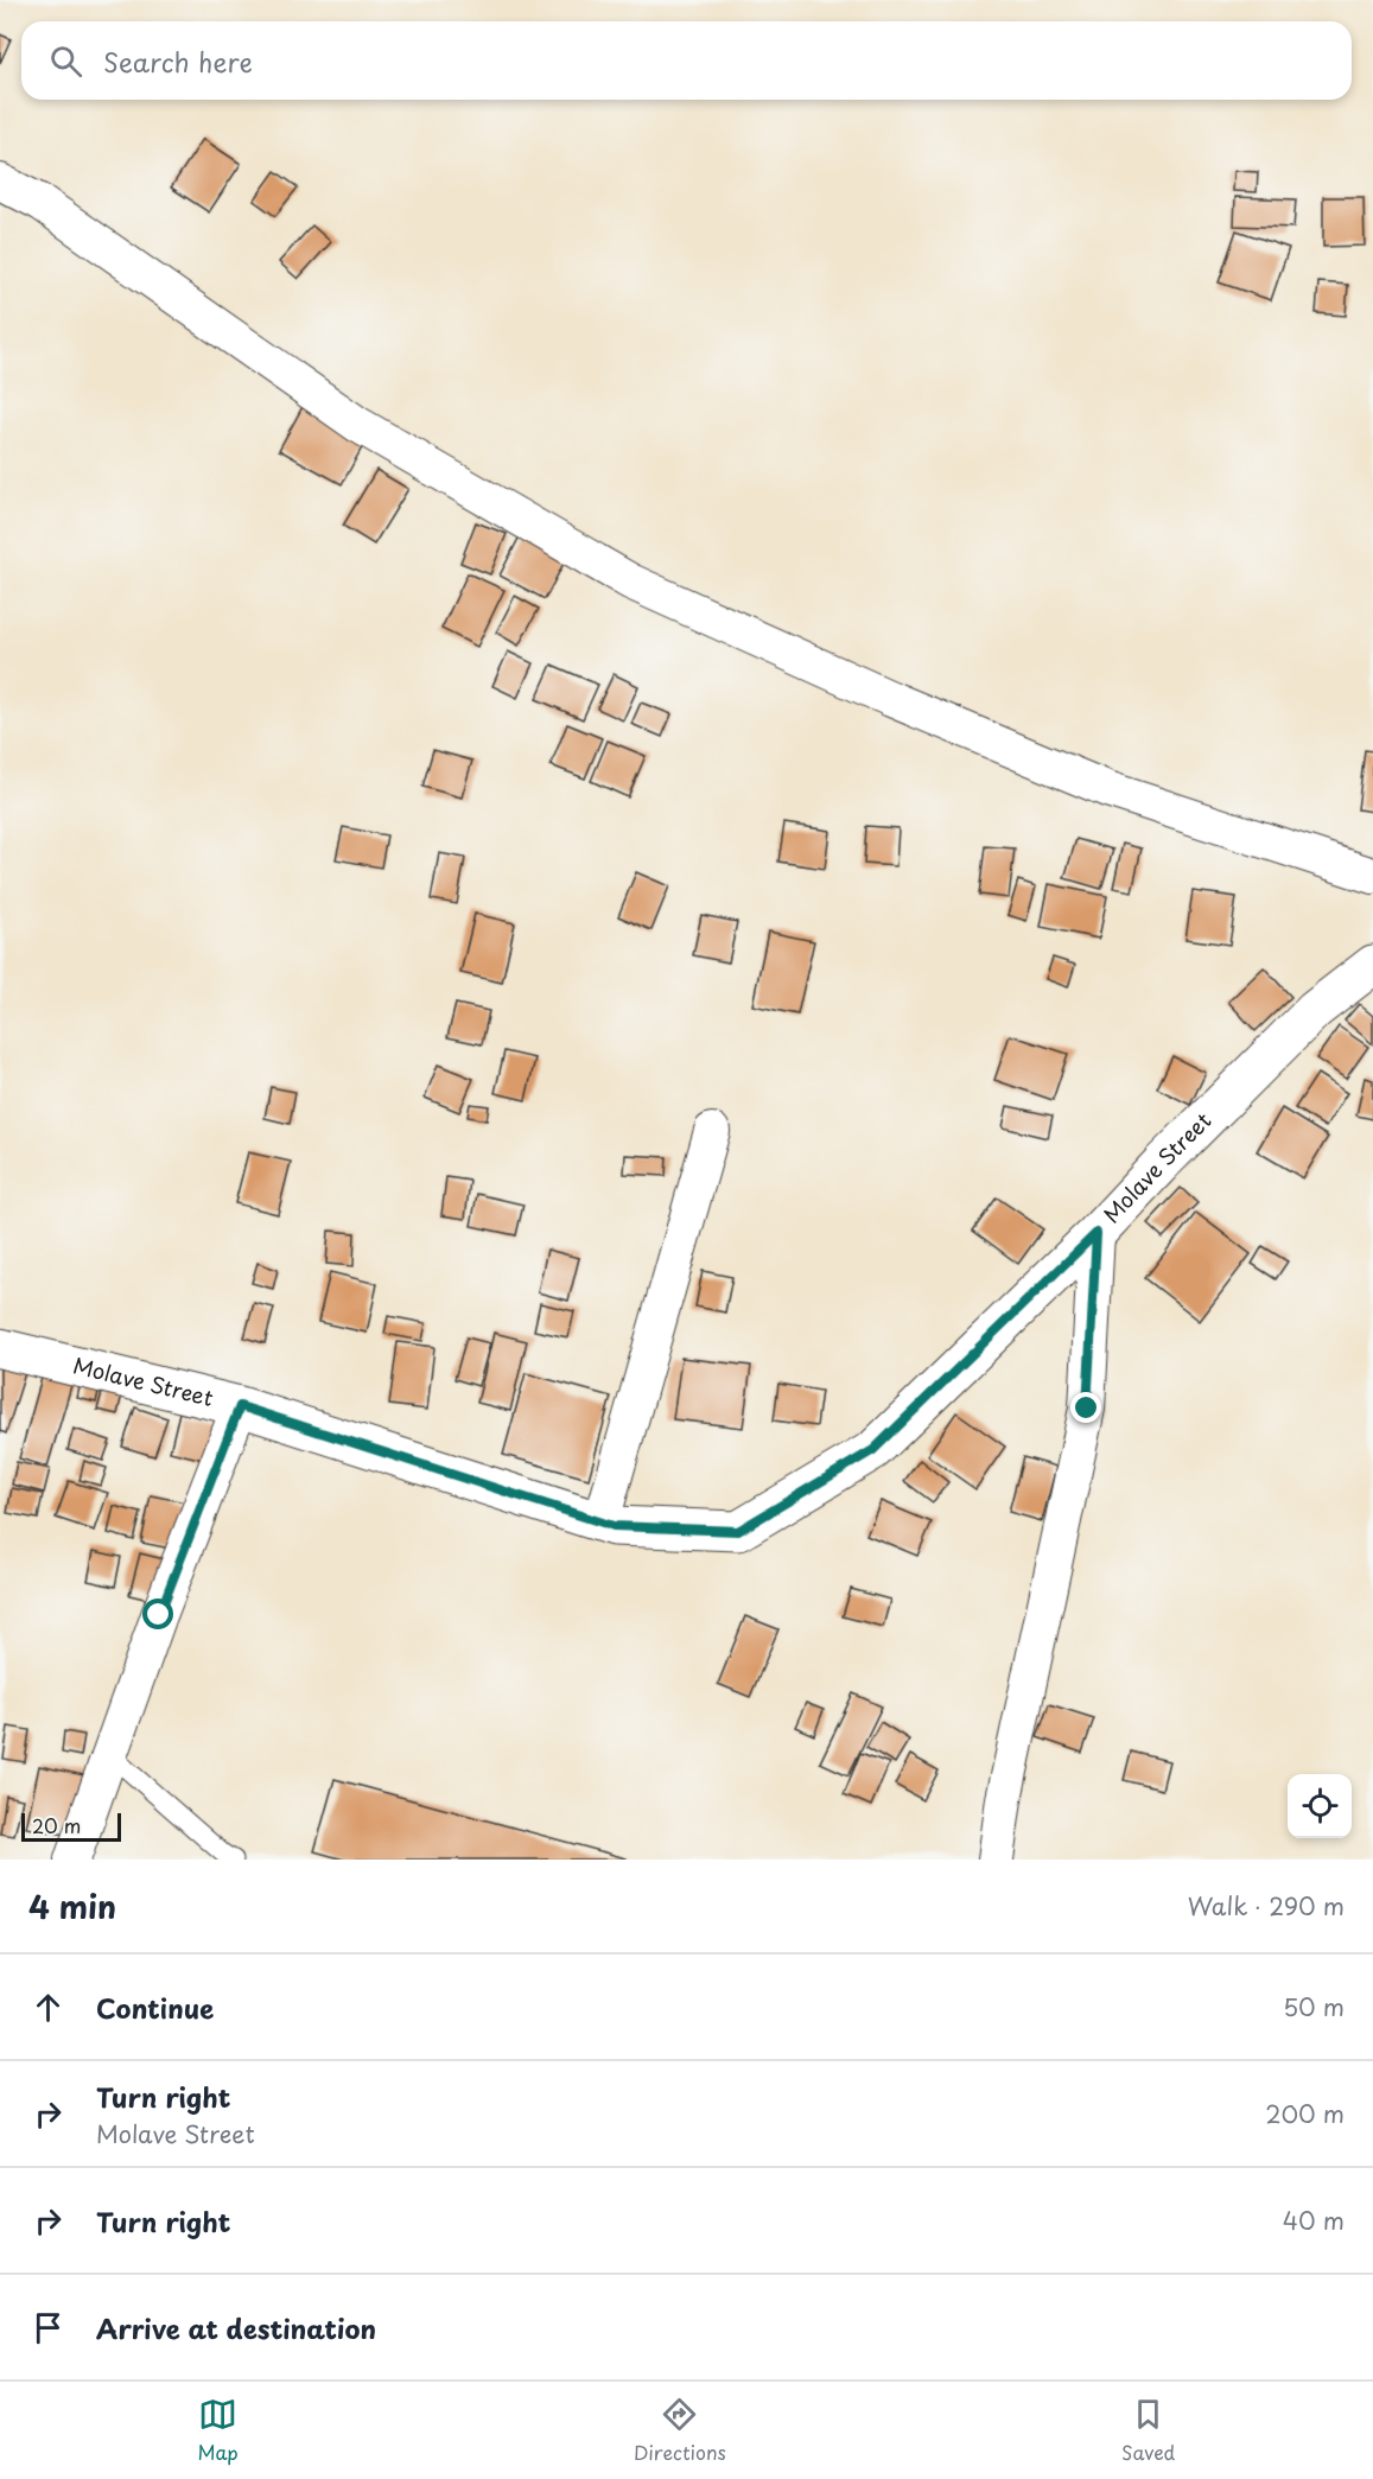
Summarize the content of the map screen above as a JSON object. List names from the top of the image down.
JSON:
{
  "streets": {
    "street": ["Molave Street"]
  },
  "scale_bar": "20 m",
  "page": {
    "search": "Search here",
    "scale": "20 m",
    "heading": ["4 min", "Walk · 290 m"],
    "list": [
      ["Continue", "50 m"],
      ["Turn right", "Molave Street", "200 m"],
      ["Turn right", "40 m"],
      "Arrive at destination"
    ],
    "nav": ["Map", "Directions", "Saved"]
  }
}
